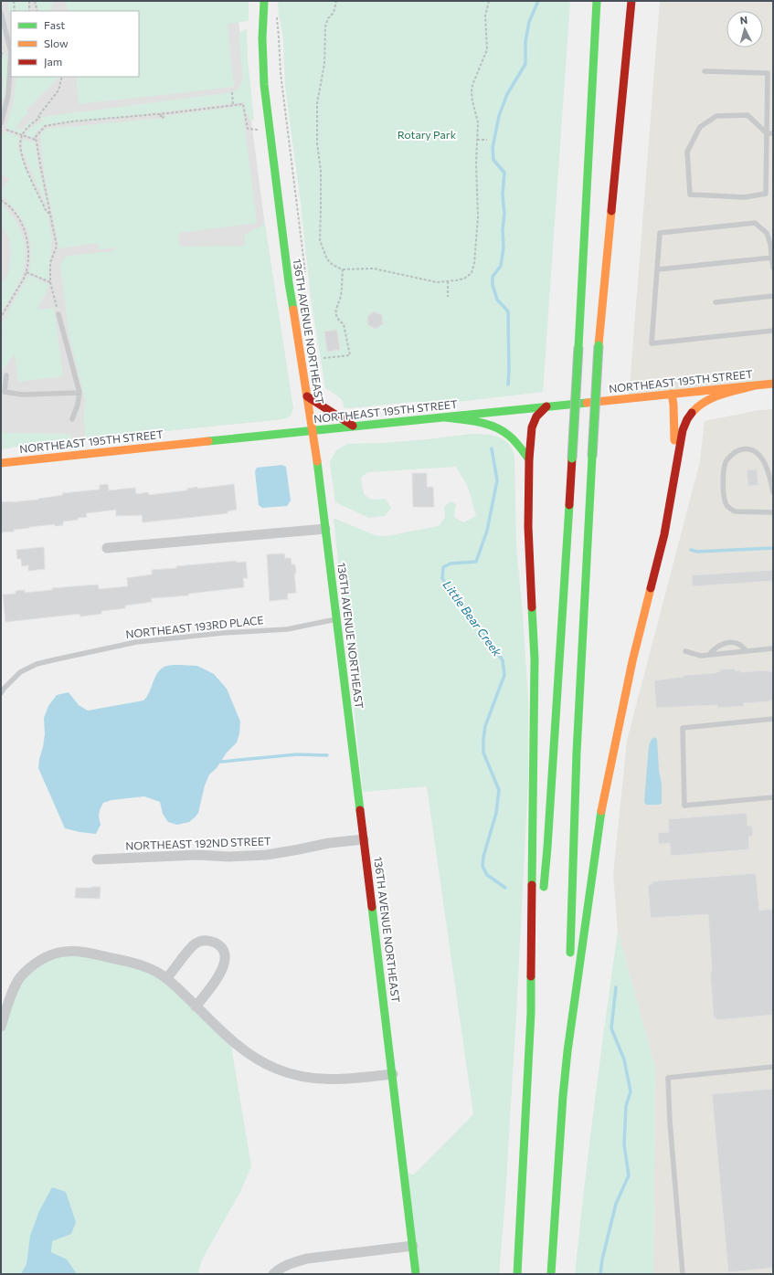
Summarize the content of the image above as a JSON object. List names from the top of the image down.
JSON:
{
  "streets": {
    "main road": ["136TH AVENUE NORTHEAST", "NORTHEAST 195TH STREET"],
    "street": ["NORTHEAST 192ND STREET"],
    "lane": ["NORTHEAST 193RD PLACE"]
  },
  "crossings": [
    ["136TH AVENUE NORTHEAST", "NORTHEAST 195TH STREET"],
    ["136TH AVENUE NORTHEAST", "NORTHEAST 193RD PLACE"],
    ["136TH AVENUE NORTHEAST", "NORTHEAST 192ND STREET"]
  ],
  "water": ["Little Bear Creek"],
  "parks": ["Rotary Park"],
  "legend": ["Fast", "Slow", "Jam"],
  "north": "top"
}
